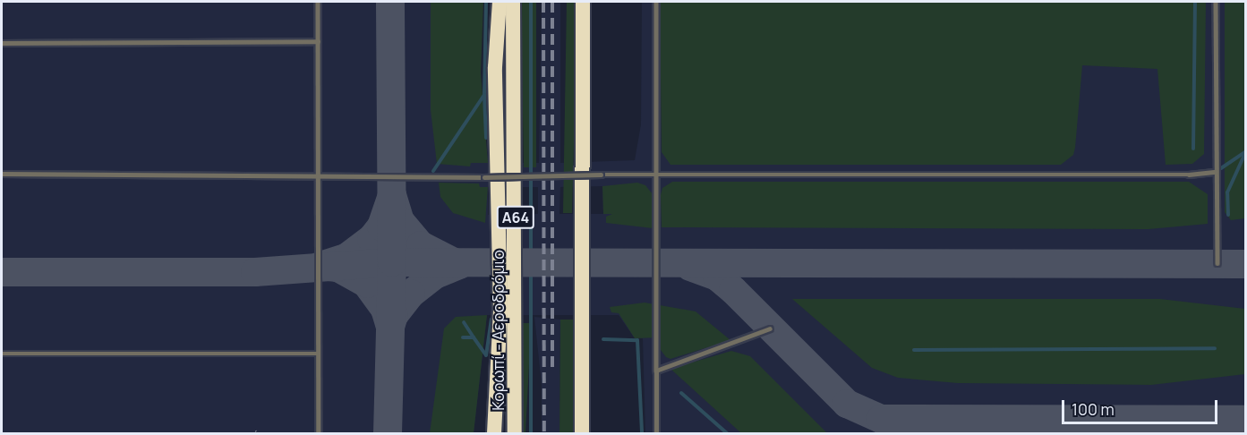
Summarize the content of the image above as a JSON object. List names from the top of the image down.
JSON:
{
  "streets": {
    "highway": ["Α64", "Κορωπί - Αεροδρόμιο"]
  },
  "scale_bar": "100 m"
}
